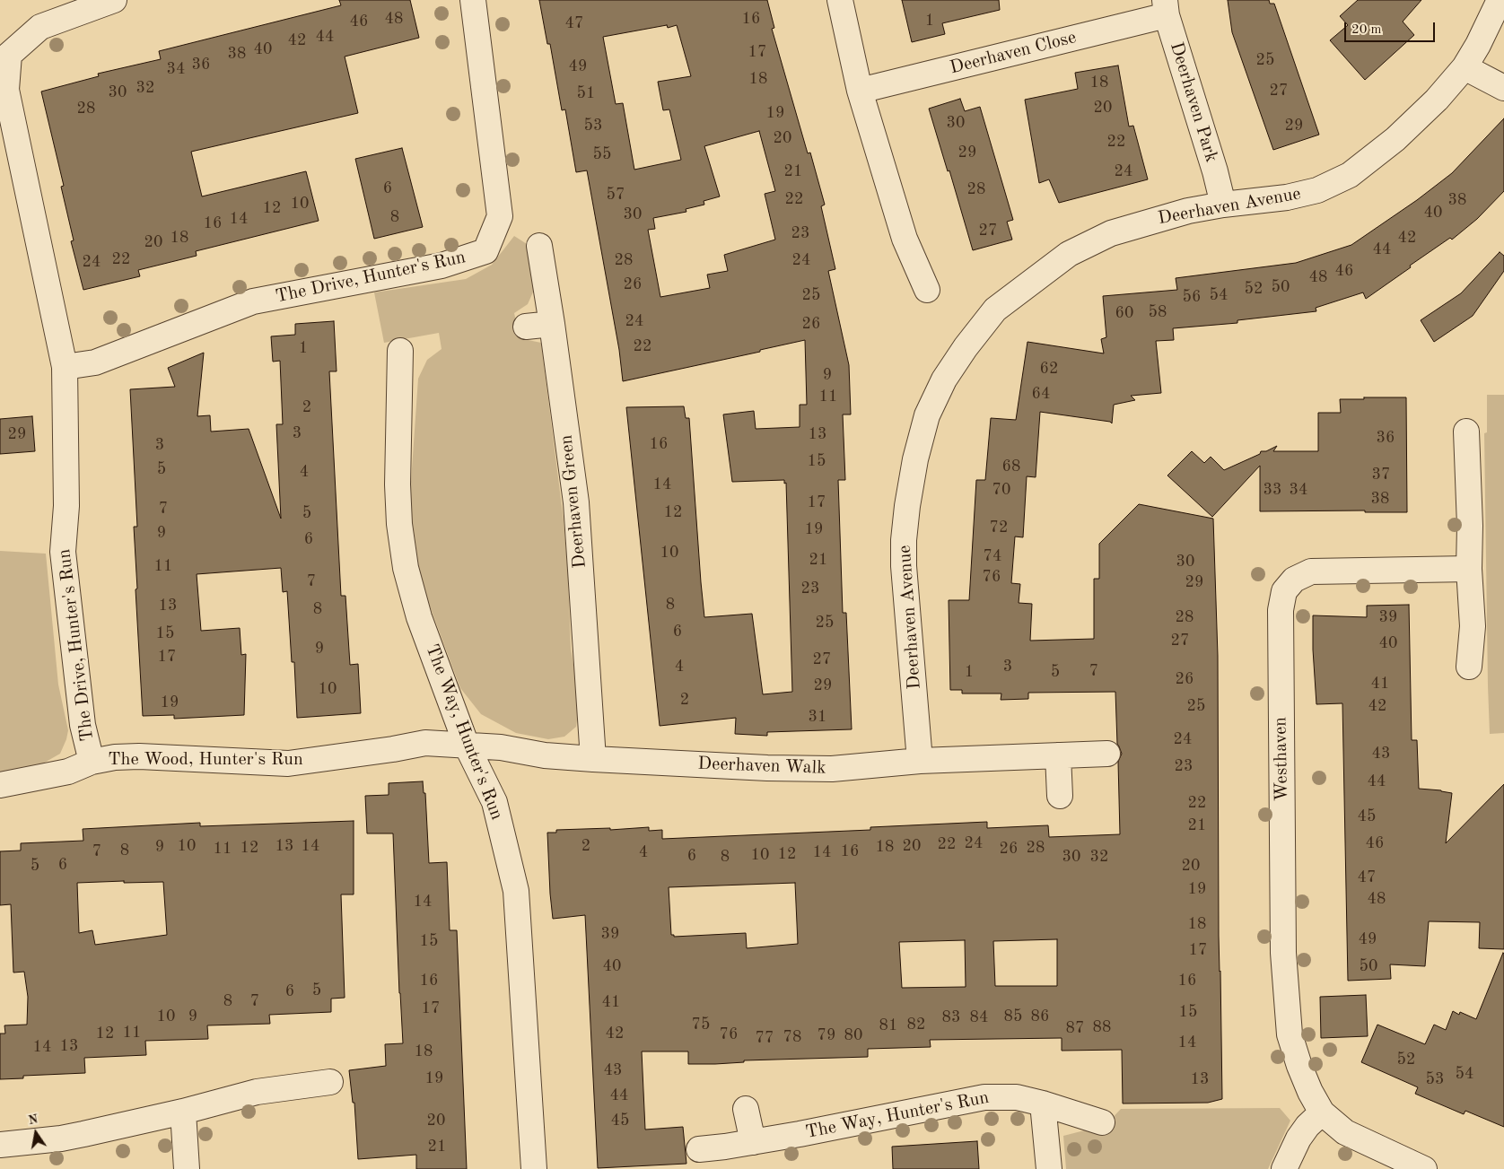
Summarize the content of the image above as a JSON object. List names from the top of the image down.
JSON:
{
  "streets": {
    "street": [
      "Deerhaven Close",
      "Deerhaven Park",
      "Deerhaven Avenue",
      "The Drive, Hunter's Run",
      "Deerhaven Green",
      "The Way, Hunter's Run",
      "Westhaven",
      "The Wood, Hunter's Run",
      "Deerhaven Walk"
    ]
  },
  "crossings": [
    ["Deerhaven Close", "Deerhaven Park"],
    ["Deerhaven Park", "Deerhaven Avenue"],
    ["Deerhaven Avenue", "Deerhaven Walk"],
    ["The Drive, Hunter's Run", "The Wood, Hunter's Run"],
    ["Deerhaven Green", "Deerhaven Walk"],
    ["The Way, Hunter's Run", "The Wood, Hunter's Run"],
    ["The Way, Hunter's Run", "Deerhaven Walk"],
    ["The Wood, Hunter's Run", "Deerhaven Walk"]
  ],
  "house_numbers": [
    "48",
    "16",
    "1",
    "46",
    "47",
    "44",
    "42",
    "40",
    "17",
    "38",
    "25",
    "36",
    "49",
    "34",
    "18",
    "18",
    "32",
    "27",
    "30",
    "51",
    "20",
    "28",
    "19",
    "30",
    "53",
    "29",
    "20",
    "22",
    "29",
    "55",
    "21",
    "24",
    "6",
    "28",
    "57",
    "22",
    "38",
    "10",
    "12",
    "40",
    "30",
    "8",
    "14",
    "16",
    "27",
    "23",
    "18",
    "42",
    "20",
    "44",
    "22",
    "28",
    "24",
    "24",
    "46",
    "48",
    "26",
    "50",
    "52",
    "25",
    "54",
    "56",
    "58",
    "60",
    "24",
    "26",
    "22",
    "1",
    "62",
    "9",
    "64",
    "11",
    "2",
    "3",
    "29",
    "13",
    "36",
    "16",
    "3",
    "15",
    "68",
    "5",
    "4",
    "37",
    "14",
    "70",
    "33",
    "34",
    "38",
    "17",
    "7",
    "12",
    "5",
    "72",
    "19",
    "9",
    "6",
    "10",
    "74",
    "21",
    "30",
    "11",
    "76",
    "7",
    "29",
    "23",
    "8",
    "13",
    "8",
    "28",
    "39",
    "25",
    "6",
    "15",
    "27",
    "40",
    "9",
    "17",
    "27",
    "4",
    "3",
    "7",
    "1",
    "5",
    "26",
    "41",
    "29",
    "10",
    "2",
    "19",
    "25",
    "42",
    "31",
    "24",
    "43",
    "23",
    "44",
    "22",
    "45",
    "21",
    "24",
    "46",
    "22",
    "10",
    "13",
    "14",
    "2",
    "20",
    "9",
    "18",
    "12",
    "28",
    "11",
    "26",
    "8",
    "7",
    "16",
    "4",
    "14",
    "12",
    "10",
    "6",
    "8",
    "30",
    "32",
    "6",
    "5",
    "20",
    "47",
    "19",
    "48",
    "14",
    "18",
    "39",
    "49",
    "15",
    "17",
    "40",
    "50",
    "16",
    "16",
    "5",
    "6",
    "8",
    "7",
    "41",
    "17",
    "15",
    "10",
    "9",
    "85",
    "86",
    "83",
    "84",
    "75",
    "82",
    "81",
    "88",
    "87",
    "11",
    "12",
    "42",
    "76",
    "79",
    "80",
    "78",
    "77",
    "14",
    "13",
    "14",
    "18",
    "52",
    "43",
    "54",
    "19",
    "13",
    "53",
    "44",
    "20",
    "45",
    "21"
  ],
  "scale_bar": "20 m",
  "north": "top"
}
